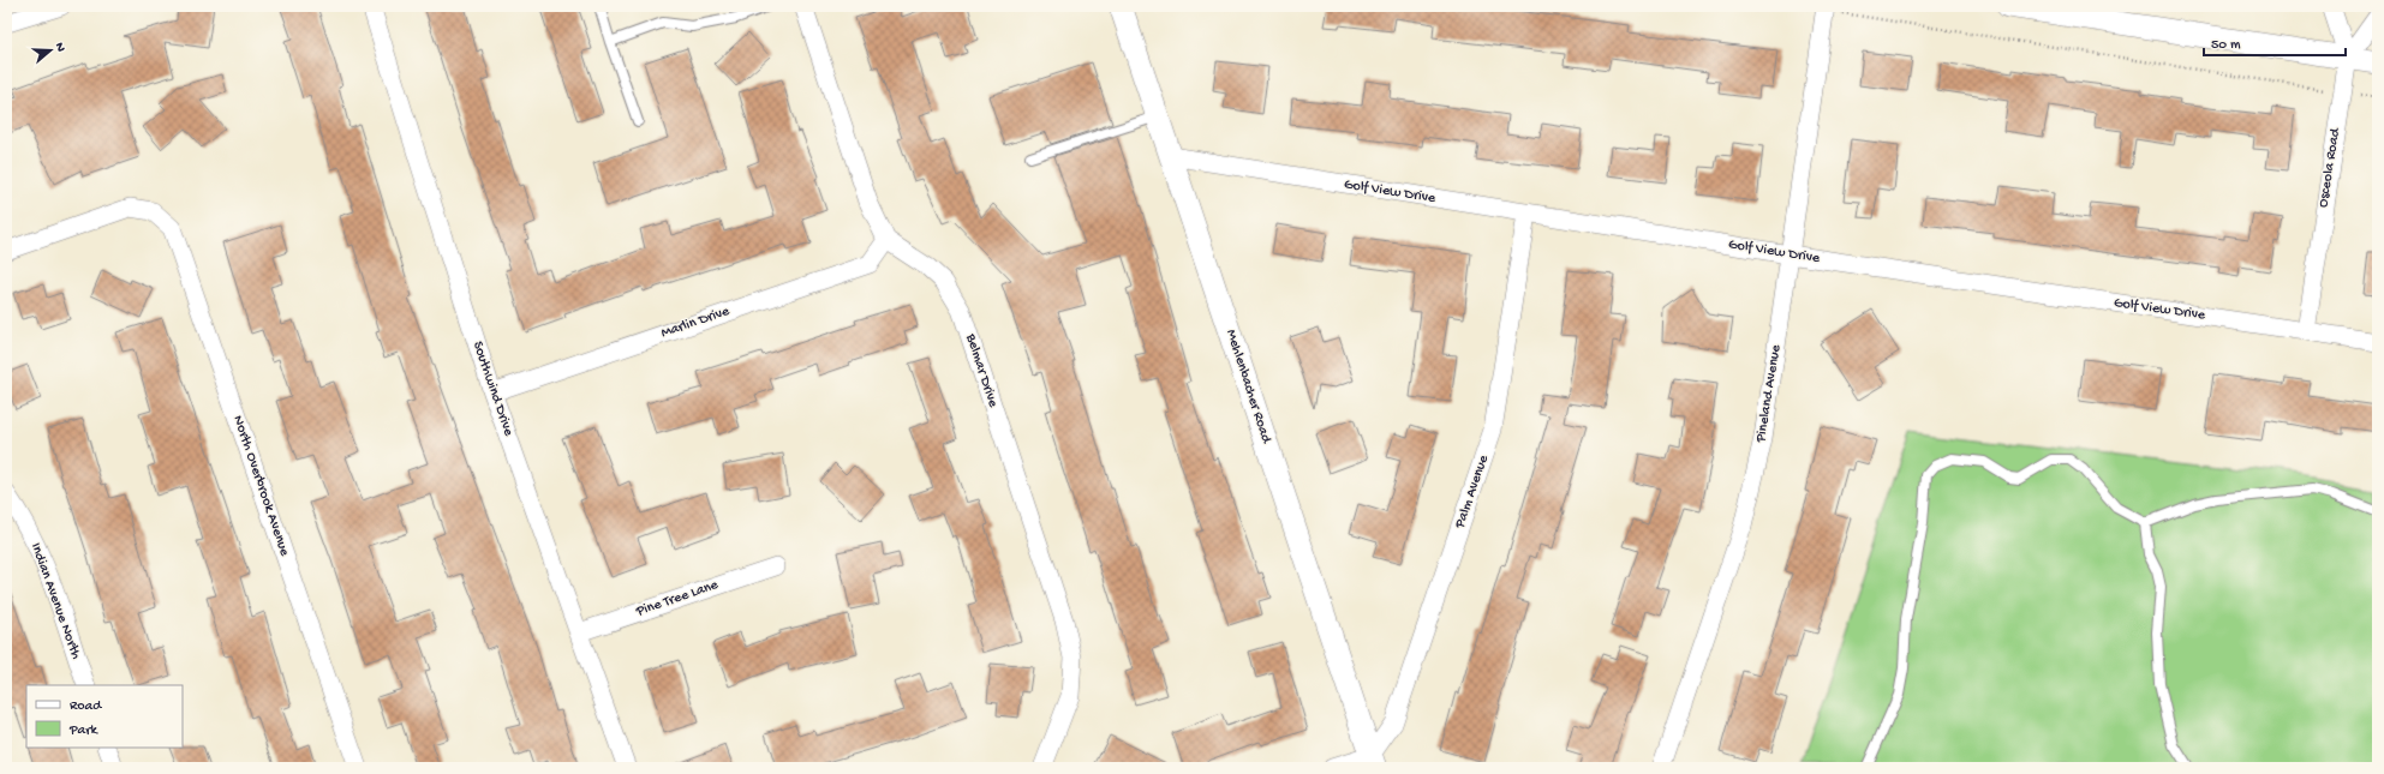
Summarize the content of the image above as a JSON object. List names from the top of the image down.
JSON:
{
  "streets": {
    "street": [
      "Osceola Road",
      "Golf View Drive",
      "Marlin Drive",
      "Belmar Drive",
      "Mehlenbacher Road",
      "Southwind Drive",
      "Pineland Avenue",
      "North Overbrook Avenue",
      "Palm Avenue",
      "Pine Tree Lane",
      "Indian Avenue North"
    ]
  },
  "crossings": [
    ["Osceola Road", "Golf View Drive"],
    ["Golf View Drive", "Mehlenbacher Road"],
    ["Golf View Drive", "Pineland Avenue"],
    ["Golf View Drive", "Palm Avenue"],
    ["Marlin Drive", "Belmar Drive"],
    ["Marlin Drive", "Southwind Drive"],
    ["Mehlenbacher Road", "Palm Avenue"],
    ["Southwind Drive", "Pine Tree Lane"]
  ],
  "legend": ["Road", "Park"],
  "scale_bar": "50 m",
  "north": "right"
}
